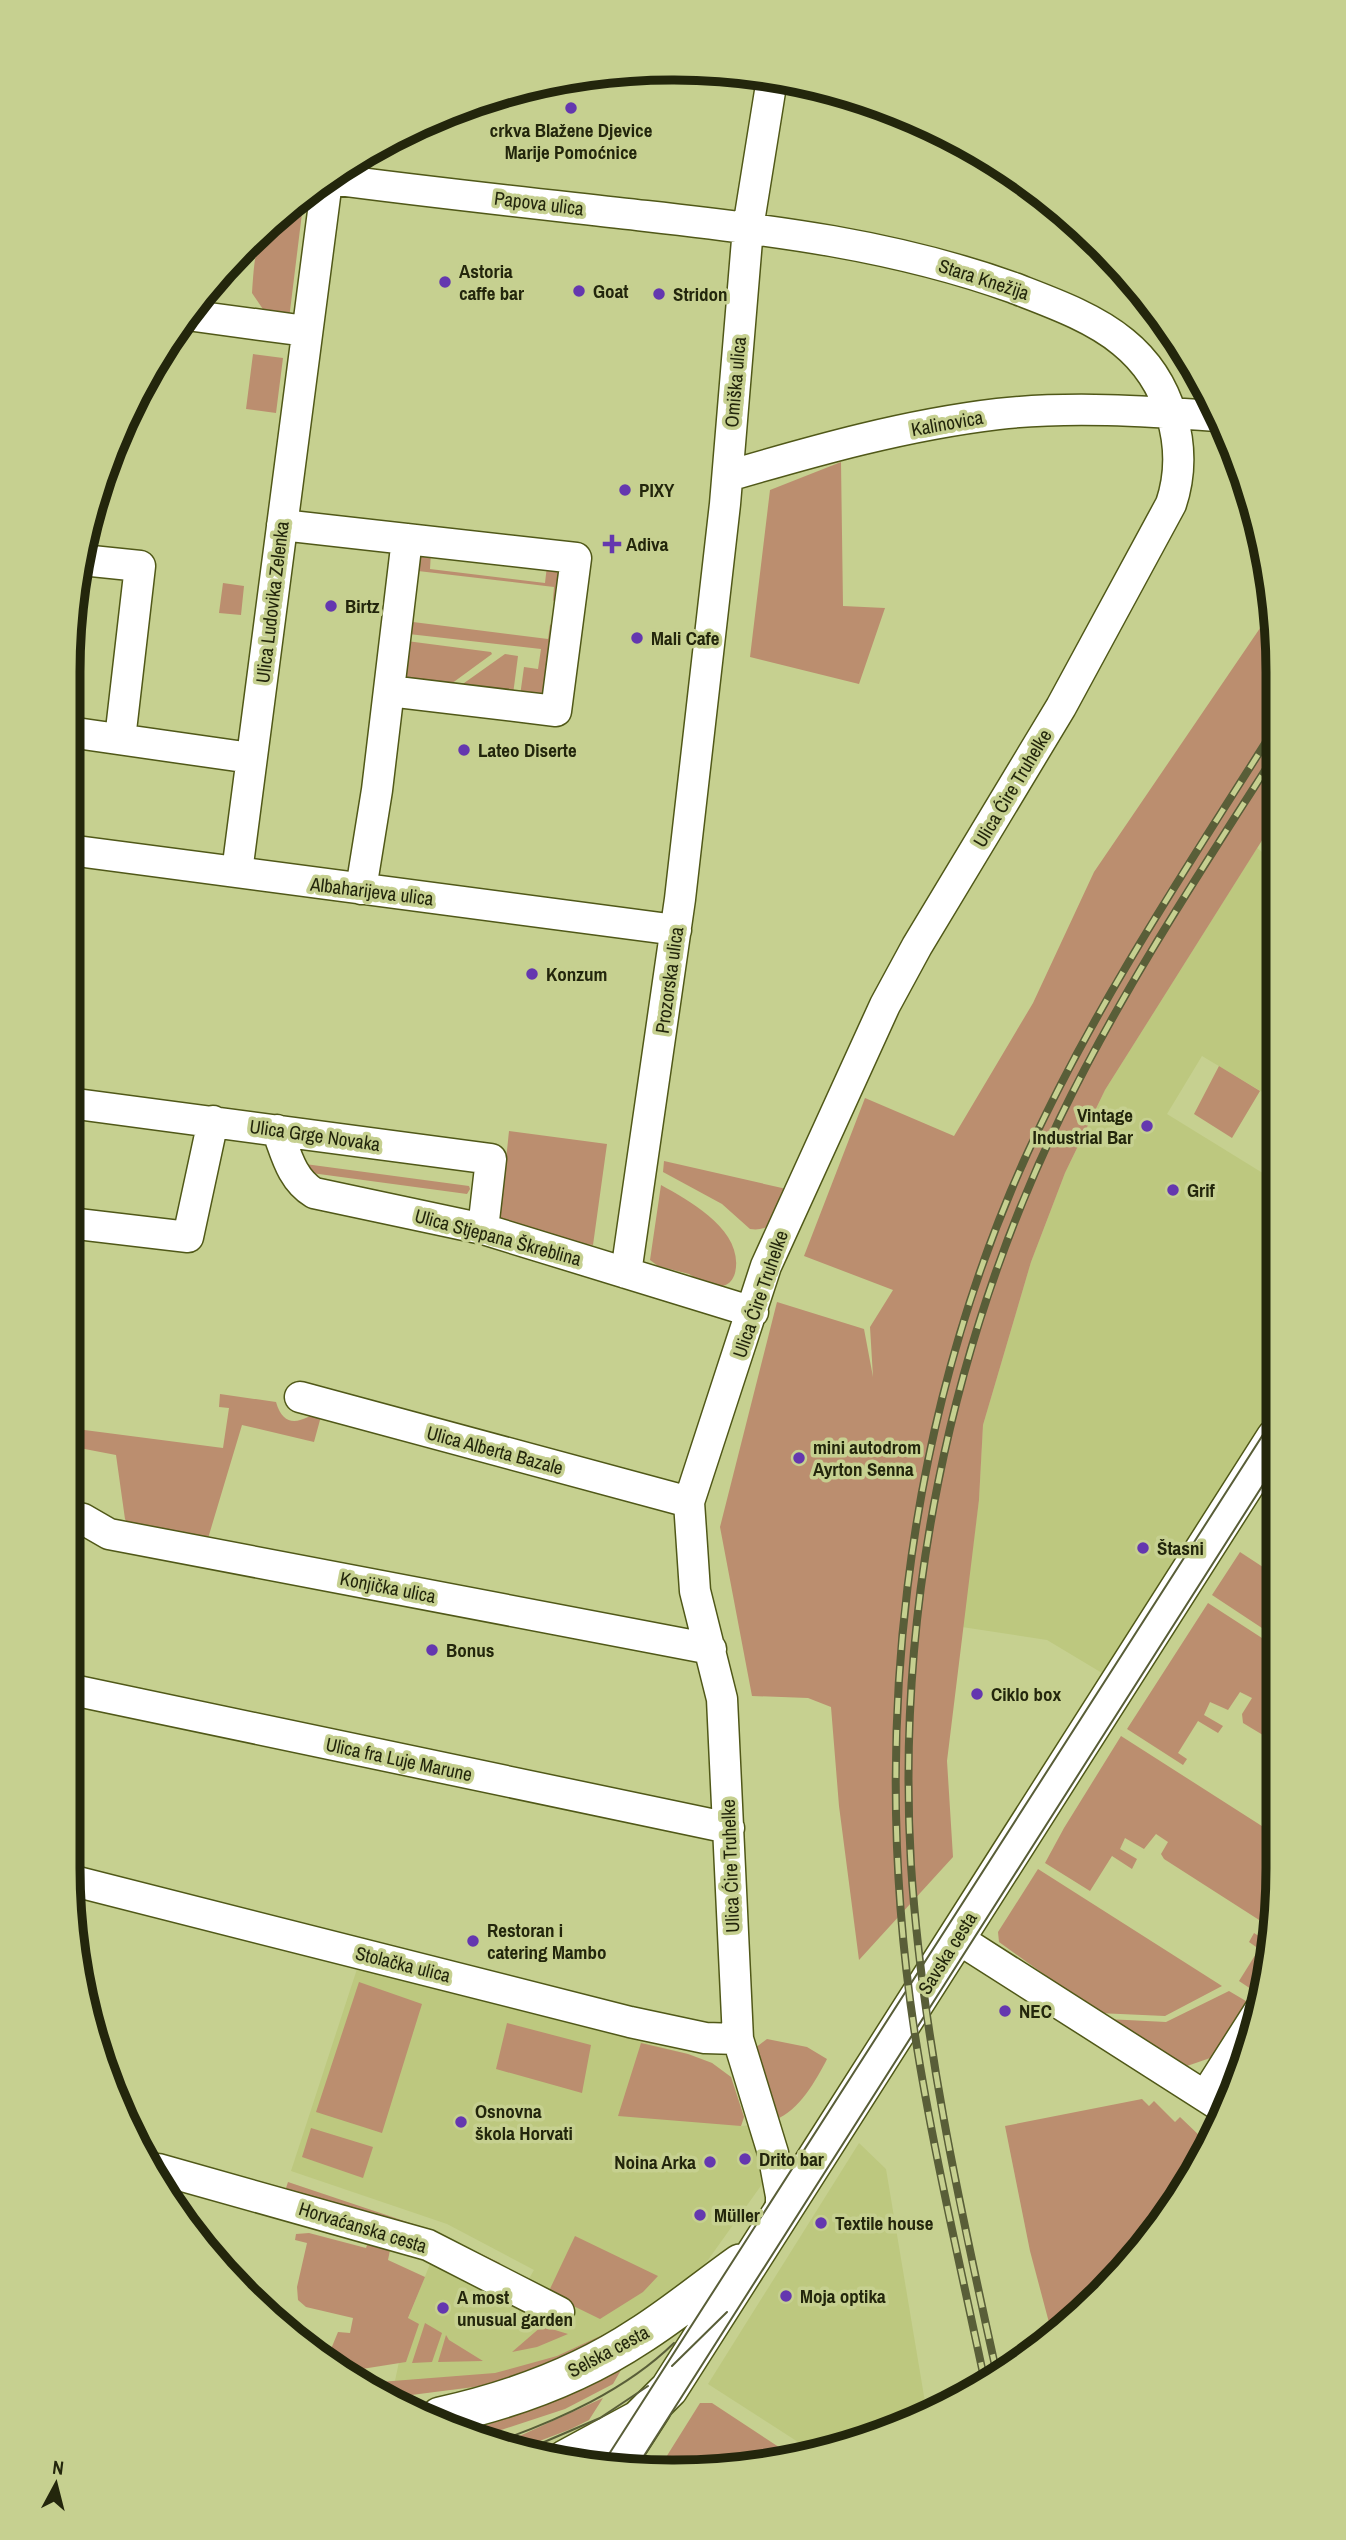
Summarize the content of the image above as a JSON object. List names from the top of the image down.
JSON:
{
  "streets": {
    "main road": ["Savska cesta", "Selska cesta"],
    "street": [
      "Papova ulica",
      "Stara Knežija",
      "Omiška ulica",
      "Kalinovica",
      "Ulica Ludovika Zelenka",
      "Ulica Ćire Truhelke",
      "Albaharijeva ulica",
      "Prozorska ulica",
      "Ulica Grge Novaka",
      "Ulica Stjepana Škreblina",
      "Ulica Alberta Bazale",
      "Konjička ulica",
      "Ulica fra Luje Marune",
      "Stolačka ulica",
      "Horvaćanska cesta"
    ]
  },
  "crossings": [
    ["Papova ulica", "Stara Knežija"],
    ["Papova ulica", "Omiška ulica"],
    ["Stara Knežija", "Omiška ulica"],
    ["Stara Knežija", "Kalinovica"],
    ["Stara Knežija", "Ulica Ćire Truhelke"],
    ["Omiška ulica", "Kalinovica"],
    ["Omiška ulica", "Prozorska ulica"],
    ["Kalinovica", "Ulica Ćire Truhelke"],
    ["Ulica Ludovika Zelenka", "Albaharijeva ulica"],
    ["Ulica Ćire Truhelke", "Ulica Stjepana Škreblina"],
    ["Ulica Ćire Truhelke", "Ulica Alberta Bazale"],
    ["Ulica Ćire Truhelke", "Konjička ulica"],
    ["Ulica Ćire Truhelke", "Ulica fra Luje Marune"],
    ["Ulica Ćire Truhelke", "Savska cesta"],
    ["Ulica Ćire Truhelke", "Stolačka ulica"],
    ["Albaharijeva ulica", "Prozorska ulica"],
    ["Prozorska ulica", "Ulica Stjepana Škreblina"],
    ["Ulica Grge Novaka", "Ulica Stjepana Škreblina"],
    ["Savska cesta", "Selska cesta"]
  ],
  "places": {
    "other": [
      "crkva Blažene Djevice Marije Pomoćnice",
      "Astoria caffe bar",
      "Goat",
      "Stridon",
      "PIXY",
      "Birtz",
      "Mali Cafe",
      "Lateo Diserte",
      "Konzum",
      "Vintage Industrial Bar",
      "Grif",
      "mini autodrom Ayrton Senna",
      "Štasni",
      "Bonus",
      "Ciklo box",
      "Restoran i catering Mambo",
      "NEC",
      "Osnovna škola Horvati",
      "Drito bar",
      "Noina Arka",
      "Müller",
      "Textile house",
      "Moja optika",
      "A most unusual garden"
    ],
    "health": ["Adiva"]
  },
  "north": "top"
}
